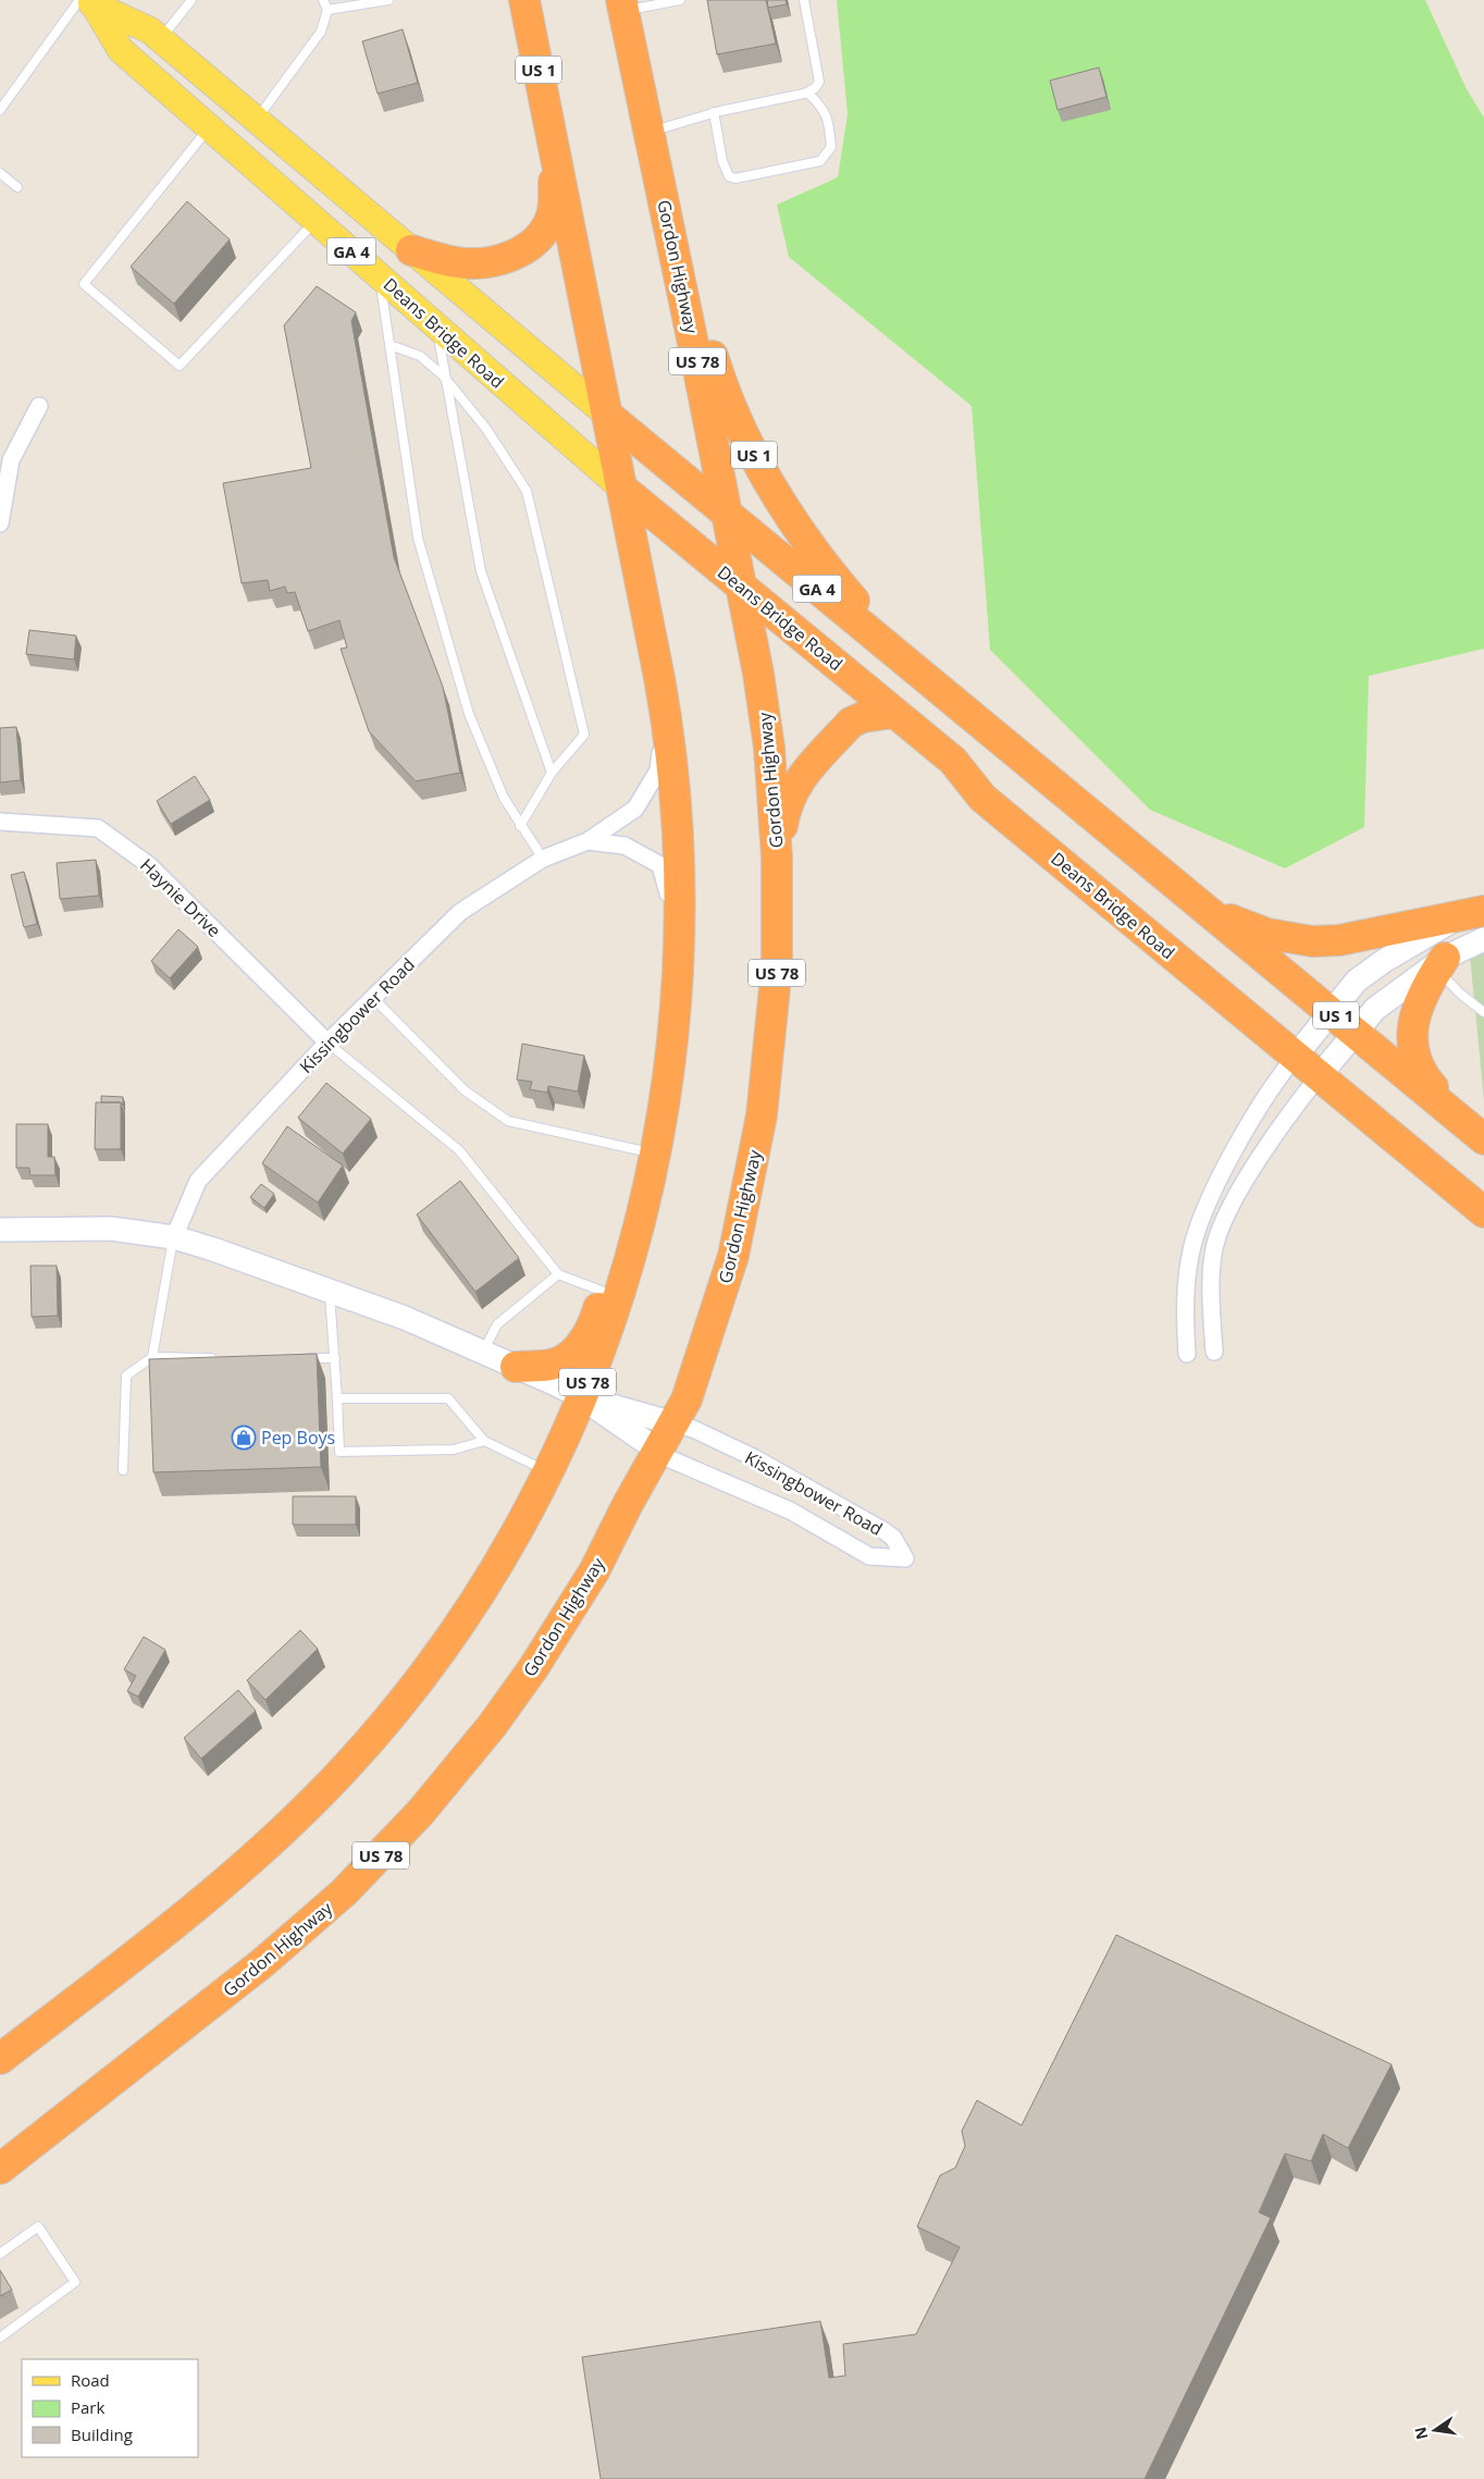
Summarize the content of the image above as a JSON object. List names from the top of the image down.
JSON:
{
  "streets": {
    "highway": [
      "US 1",
      "GA 4",
      "Gordon Highway",
      "Deans Bridge Road",
      "US 78"
    ],
    "street": ["Haynie Drive", "Kissingbower Road"]
  },
  "crossings": [
    ["US 1", "GA 4"],
    ["US 1", "Gordon Highway"],
    ["US 1", "Deans Bridge Road"],
    ["US 1", "US 78"],
    ["GA 4", "Gordon Highway"],
    ["GA 4", "Deans Bridge Road"],
    ["Gordon Highway", "Deans Bridge Road"],
    ["Gordon Highway", "Kissingbower Road"],
    ["Deans Bridge Road", "US 78"],
    ["US 78", "Kissingbower Road"],
    ["Haynie Drive", "Kissingbower Road"]
  ],
  "places": {
    "shop": ["Pep Boys"]
  },
  "legend": ["Road", "Park", "Building"],
  "north": "left"
}
